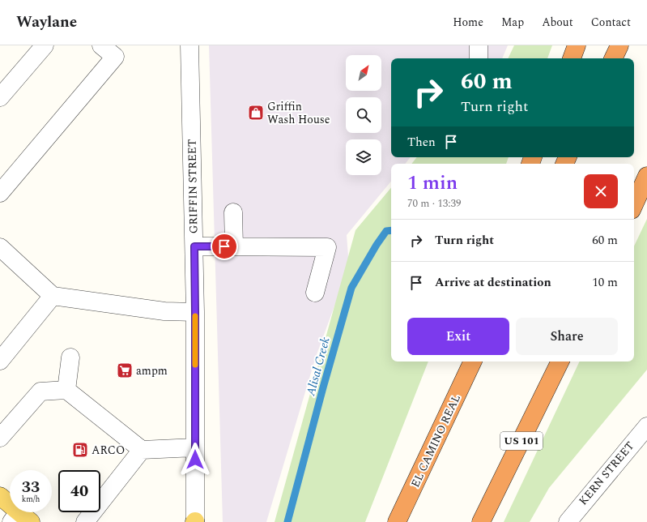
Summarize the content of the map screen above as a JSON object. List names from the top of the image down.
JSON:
{
  "streets": {
    "highway": ["EL CAMINO REAL", "US 101"],
    "street": ["GRIFFIN STREET", "KERN STREET"]
  },
  "water": ["Alisal Creek"],
  "places": {
    "shop": ["Griffin Wash House"],
    "supermarket": ["ampm"],
    "fuel station": ["ARCO"]
  },
  "north": "top right",
  "page": {
    "header": "Waylane",
    "nav": [
      "Home",
      "Map",
      "About",
      "Contact"
    ],
    "turn": ["60 m", "Turn right"],
    "then": "Then",
    "heading": ["1 min", "70 m · 13:39"],
    "list": [
      {
        "name": "Turn right",
        "value": "60 m"
      },
      {
        "name": "Arrive at destination",
        "value": "10 m"
      }
    ],
    "buttons": ["Exit", "Share"],
    "speed": "33 km/h",
    "limit": "40"
  }
}
